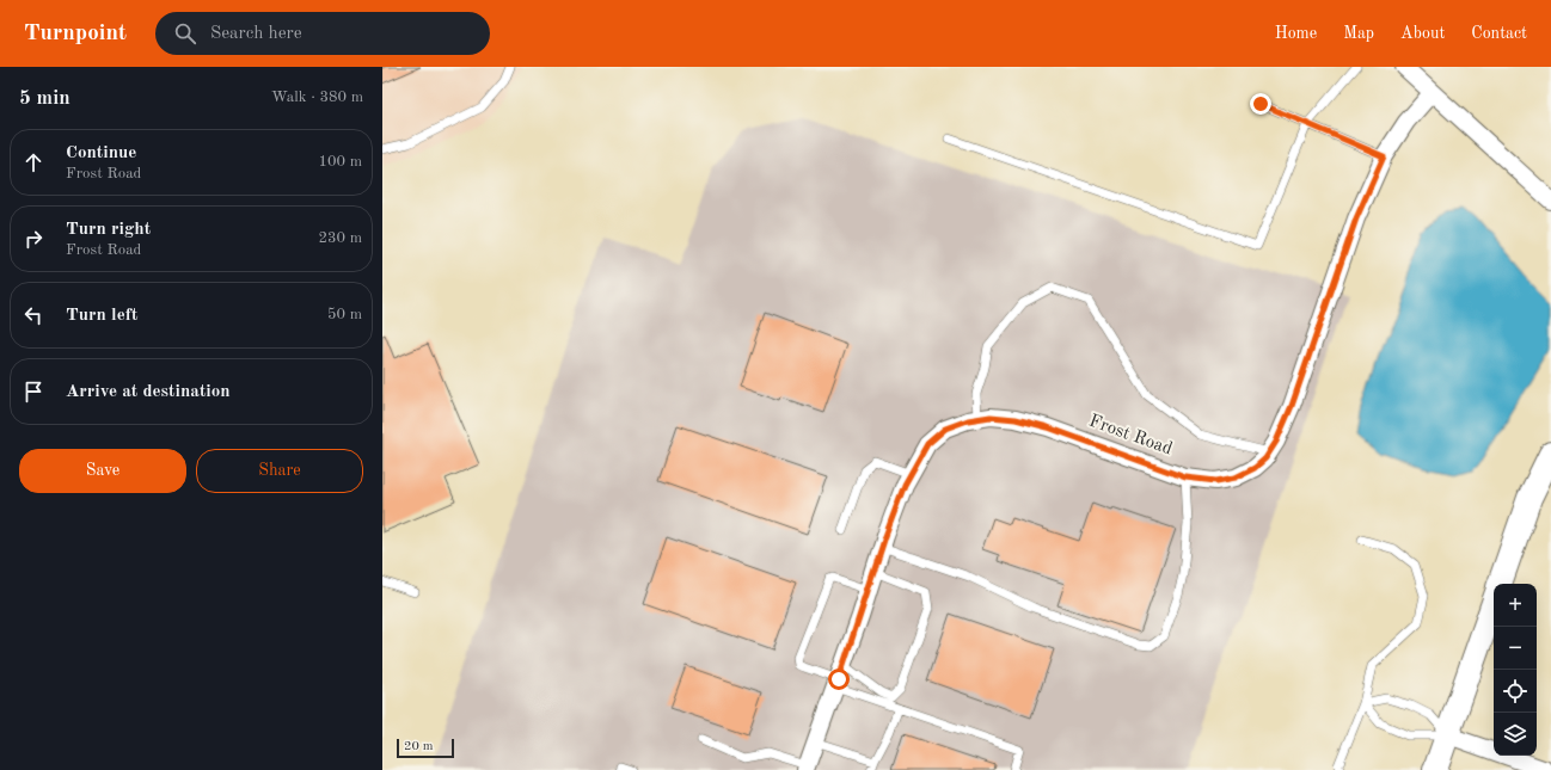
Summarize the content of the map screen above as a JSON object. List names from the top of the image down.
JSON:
{
  "streets": {
    "street": ["Frost Road"]
  },
  "scale_bar": "20 m",
  "page": {
    "header": "Turnpoint",
    "search": "Search here",
    "nav": [
      "Home",
      "Map",
      "About",
      "Contact"
    ],
    "heading": ["5 min", "Walk · 380 m"],
    "list": [
      ["Continue", "Frost Road", "100 m"],
      ["Turn right", "Frost Road", "230 m"],
      ["Turn left", "50 m"],
      "Arrive at destination"
    ],
    "buttons": ["Save", "Share"],
    "map_buttons": ["+", "−"],
    "scale": "20 m"
  }
}
